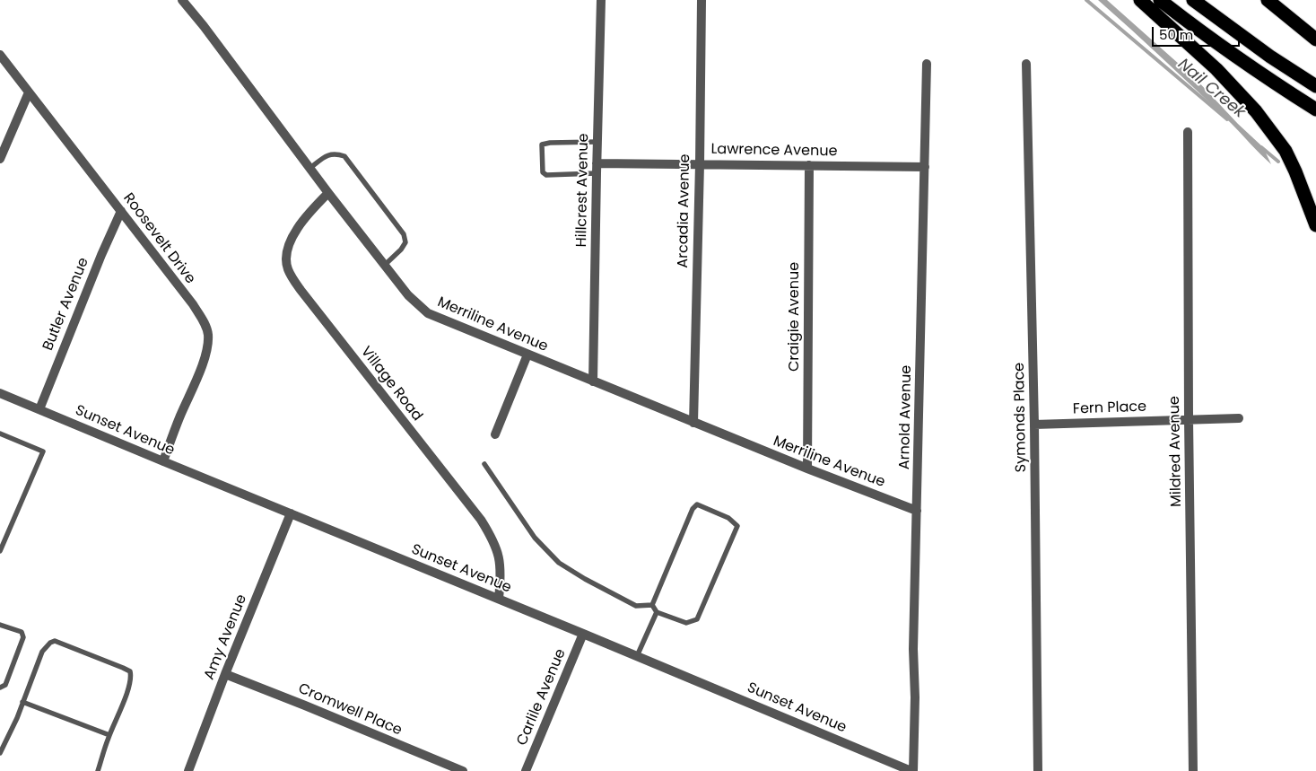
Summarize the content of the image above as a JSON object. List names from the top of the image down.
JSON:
{
  "streets": {
    "street": [
      "Lawrence Avenue",
      "Hillcrest Avenue",
      "Arcadia Avenue",
      "Roosevelt Drive",
      "Butler Avenue",
      "Craigie Avenue",
      "Merriline Avenue",
      "Village Road",
      "Fern Place",
      "Arnold Avenue",
      "Symonds Place",
      "Sunset Avenue",
      "Mildred Avenue",
      "Amy Avenue",
      "Carlile Avenue",
      "Cromwell Place"
    ]
  },
  "crossings": [
    ["Lawrence Avenue", "Hillcrest Avenue"],
    ["Lawrence Avenue", "Arcadia Avenue"],
    ["Lawrence Avenue", "Craigie Avenue"],
    ["Lawrence Avenue", "Arnold Avenue"],
    ["Hillcrest Avenue", "Merriline Avenue"],
    ["Arcadia Avenue", "Merriline Avenue"],
    ["Roosevelt Drive", "Butler Avenue"],
    ["Roosevelt Drive", "Sunset Avenue"],
    ["Butler Avenue", "Sunset Avenue"],
    ["Craigie Avenue", "Merriline Avenue"],
    ["Merriline Avenue", "Village Road"],
    ["Merriline Avenue", "Arnold Avenue"],
    ["Village Road", "Sunset Avenue"],
    ["Fern Place", "Symonds Place"],
    ["Fern Place", "Mildred Avenue"],
    ["Arnold Avenue", "Sunset Avenue"],
    ["Sunset Avenue", "Amy Avenue"],
    ["Sunset Avenue", "Carlile Avenue"],
    ["Amy Avenue", "Cromwell Place"]
  ],
  "water": ["Nail Creek"],
  "scale_bar": "50 m"
}
